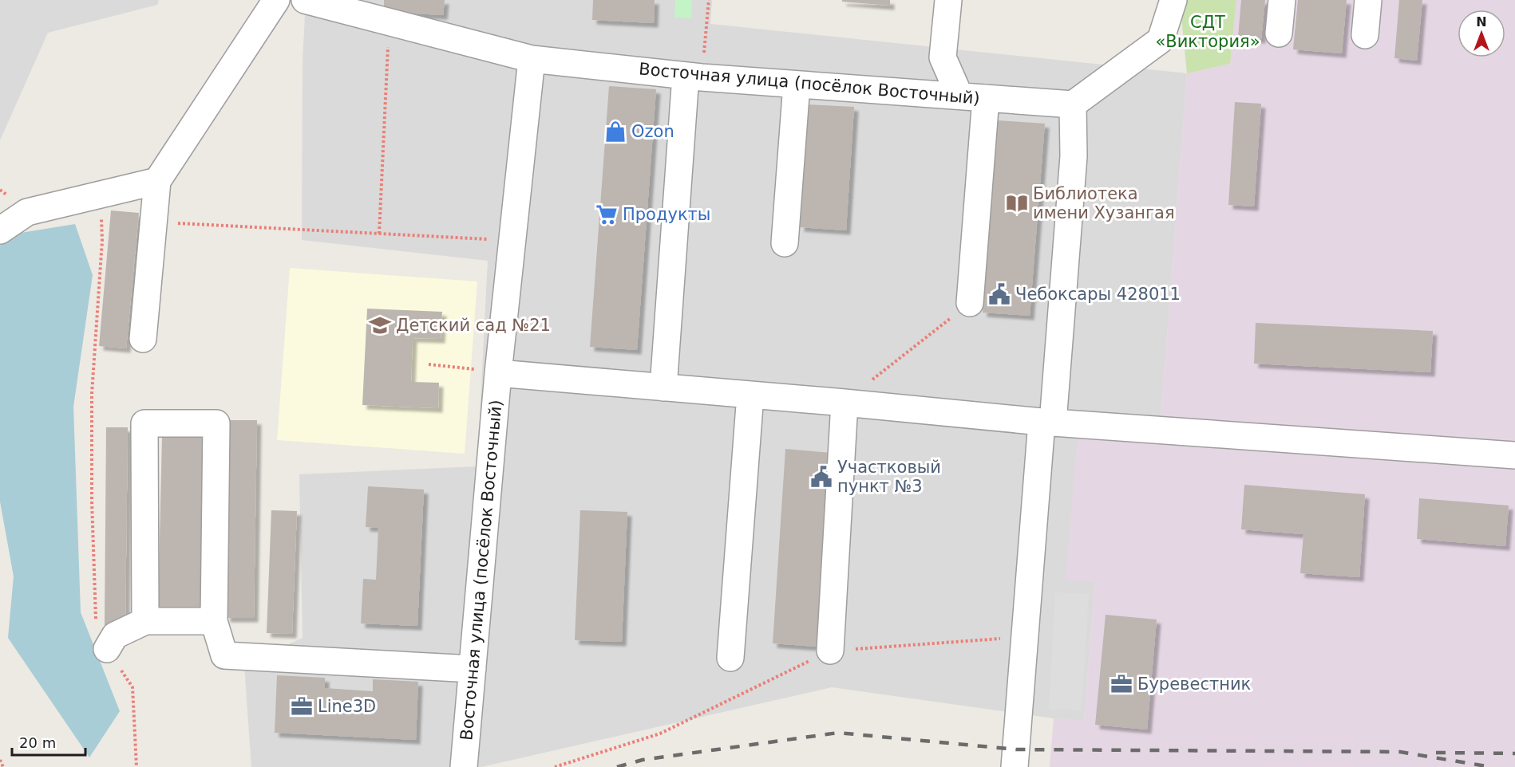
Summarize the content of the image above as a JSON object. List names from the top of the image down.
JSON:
{
  "streets": {
    "street": ["Восточная улица (посёлок Восточный)"]
  },
  "parks": ["СДТ «Виктория»"],
  "places": {
    "shop": ["Ozon"],
    "library": ["Библиотека имени Хузангая"],
    "supermarket": ["Продукты"],
    "public building": ["Чебоксары 428011", "Участковый пункт №3"],
    "school or university": ["Детский сад №21"],
    "office": ["Буревестник", "Line3D"]
  },
  "scale_bar": "20 m",
  "north": "top"
}
